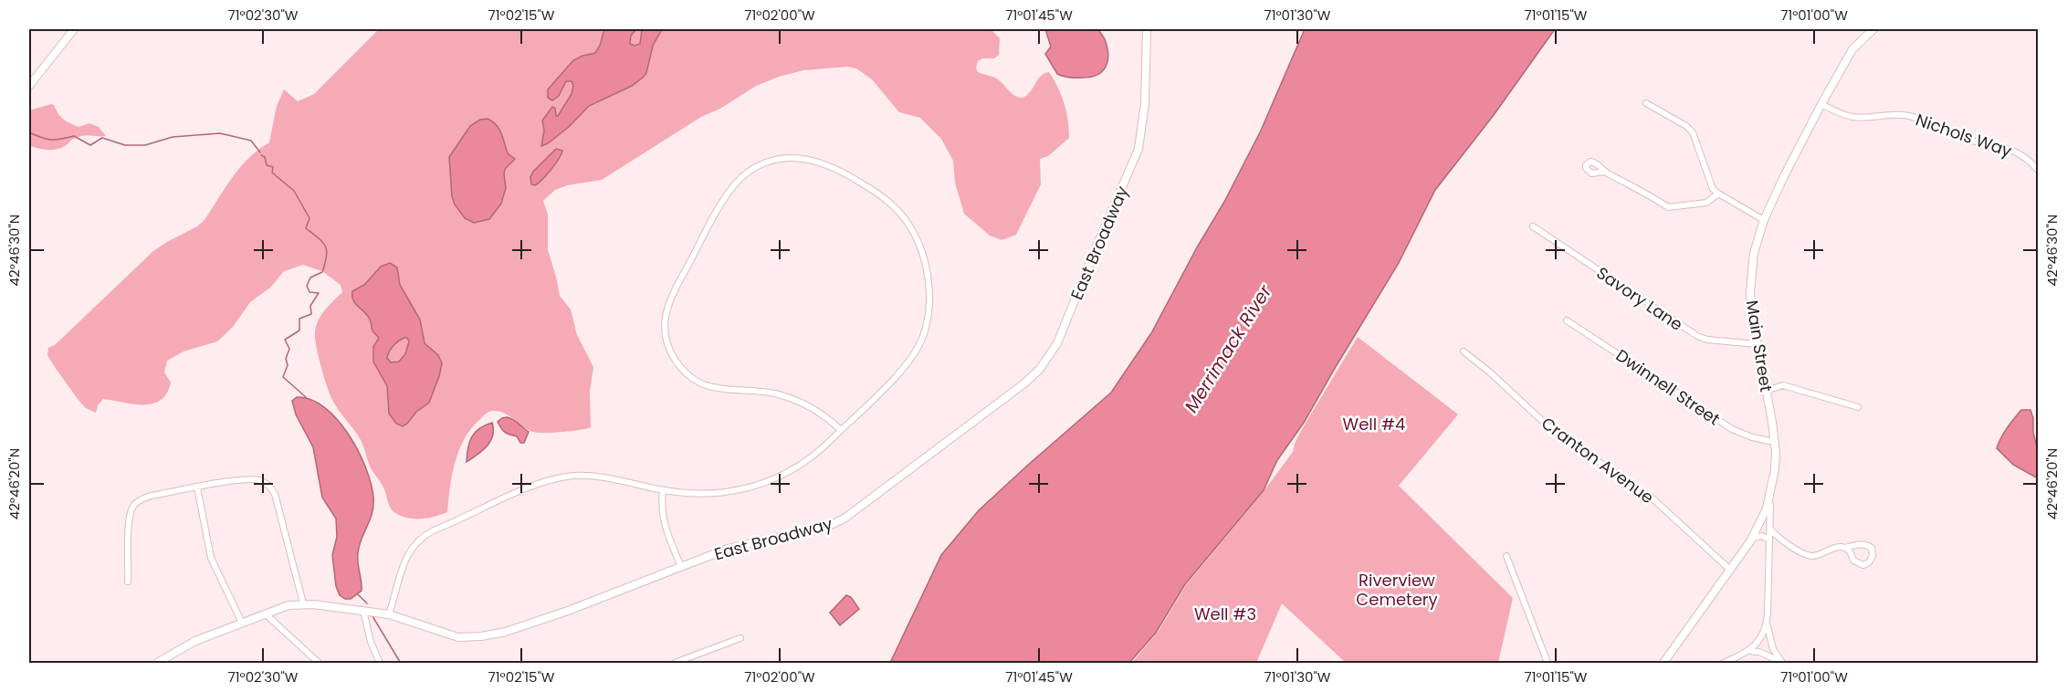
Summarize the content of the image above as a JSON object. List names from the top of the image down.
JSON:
{
  "streets": {
    "street": [
      "Nichols Way",
      "East Broadway",
      "Savory Lane",
      "Main Street",
      "Dwinnell Street",
      "Cranton Avenue"
    ]
  },
  "crossings": [
    ["Nichols Way", "Main Street"],
    ["Savory Lane", "Main Street"],
    ["Main Street", "Dwinnell Street"],
    ["Main Street", "Cranton Avenue"]
  ],
  "water": ["Merrimack River"],
  "parks": ["Well #4", "Riverview Cemetery", "Well #3"],
  "coordinates": [
    "71°02'30\"W",
    "71°02'15\"W",
    "71°02'00\"W",
    "71°01'45\"W",
    "71°01'30\"W",
    "71°01'15\"W",
    "71°01'00\"W",
    "42°46'30\"N",
    "42°46'20\"N"
  ]
}
